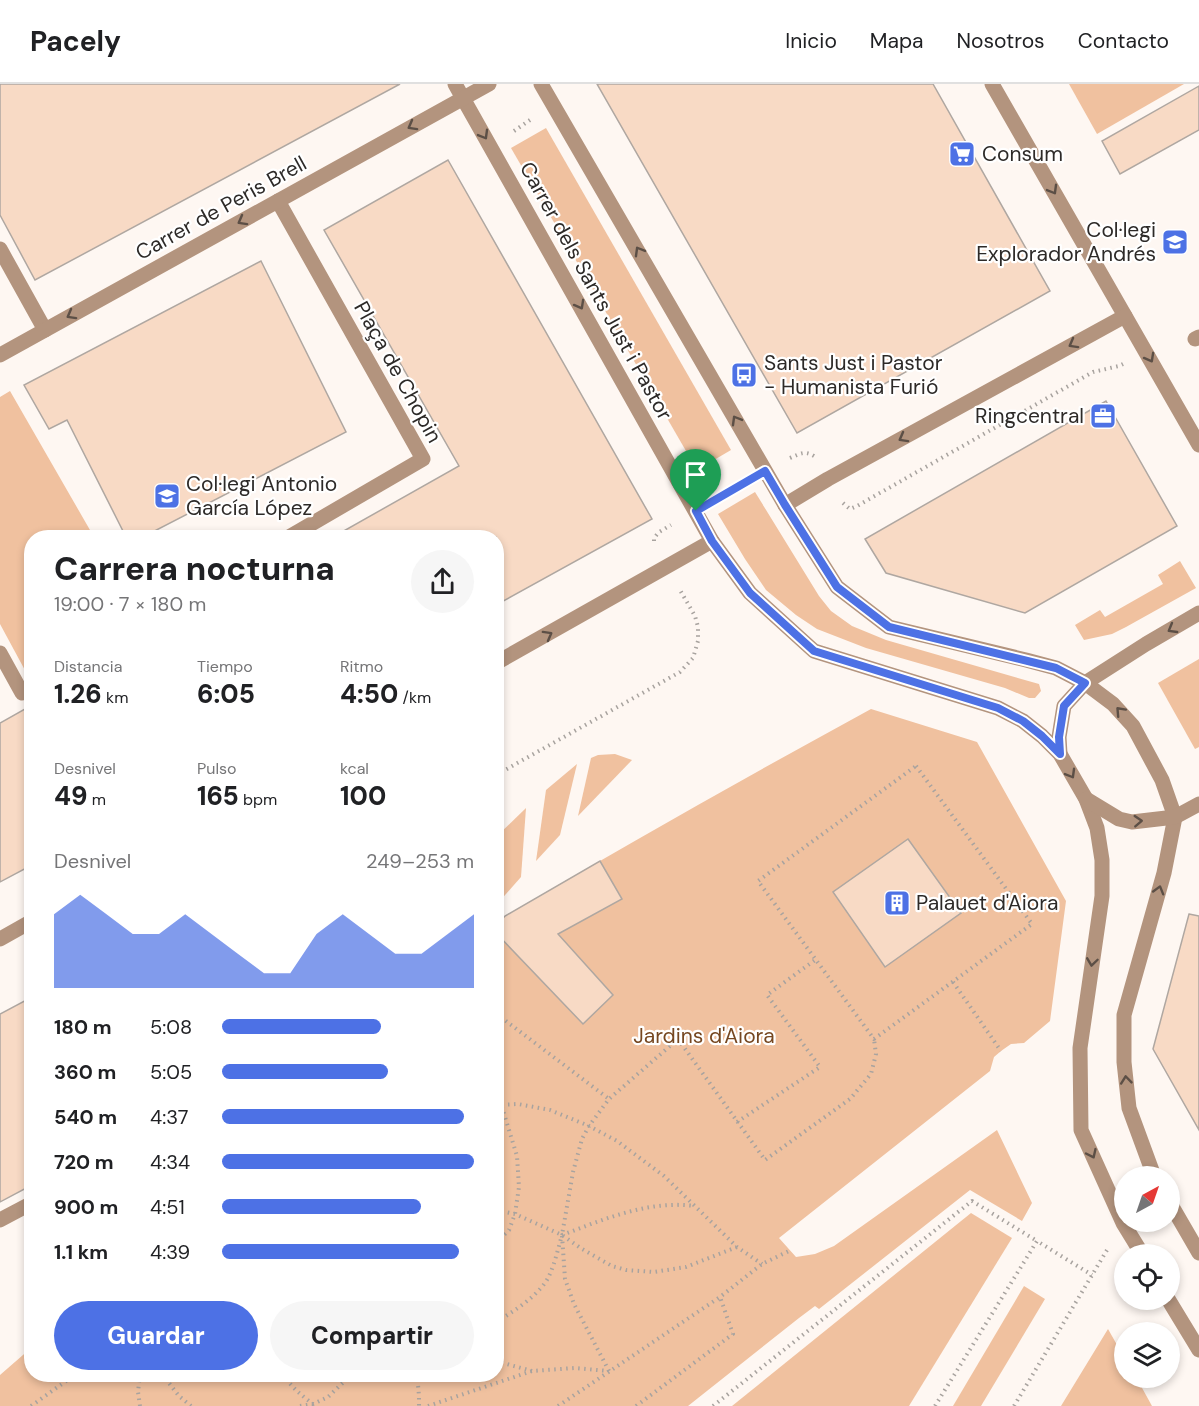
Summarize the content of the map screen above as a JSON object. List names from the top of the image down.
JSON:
{
  "streets": {
    "street": ["Carrer de Peris Brell", "Carrer dels Sants Just i Pastor", "Plaça de Chopin"]
  },
  "crossings": [
    ["Carrer de Peris Brell", "Carrer dels Sants Just i Pastor"],
    ["Carrer de Peris Brell", "Plaça de Chopin"]
  ],
  "one_way": ["Carrer de Peris Brell"],
  "parks": ["Jardins d'Aiora"],
  "places": {
    "supermarket": ["Consum"],
    "school or university": ["Col·legi Explorador Andrés", "Col·legi Antonio García López"],
    "bus stop": ["Sants Just i Pastor - Humanista Furió"],
    "office": ["Ringcentral"],
    "building": ["Palauet d'Aiora"]
  },
  "north": "top right",
  "page": {
    "header": "Pacely",
    "nav": [
      "Inicio",
      "Mapa",
      "Nosotros",
      "Contacto"
    ],
    "heading": ["Carrera nocturna", "19:00 · 7 × 180 m"],
    "stats": [
      ["Distancia", "1.26 km"],
      ["Tiempo", "6:05"],
      ["Ritmo", "4:50 /km"],
      ["Desnivel", "49 m"],
      ["Pulso", "165 bpm"],
      ["kcal", "100"]
    ],
    "chart": ["Desnivel", "249–253 m"],
    "list": [
      {
        "name": "180 m",
        "note": "5:08"
      },
      {
        "name": "360 m",
        "note": "5:05"
      },
      {
        "name": "540 m",
        "note": "4:37"
      },
      {
        "name": "720 m",
        "note": "4:34"
      },
      {
        "name": "900 m",
        "note": "4:51"
      },
      {
        "name": "1.1 km",
        "note": "4:39"
      }
    ],
    "buttons": ["Guardar", "Compartir"]
  }
}
